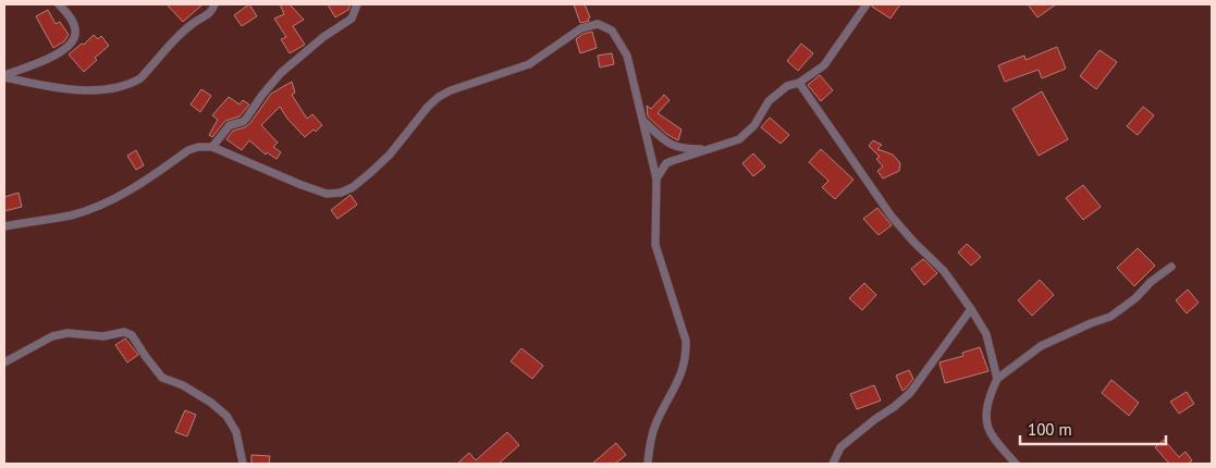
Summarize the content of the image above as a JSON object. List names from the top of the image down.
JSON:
{
  "scale_bar": "100 m"
}
